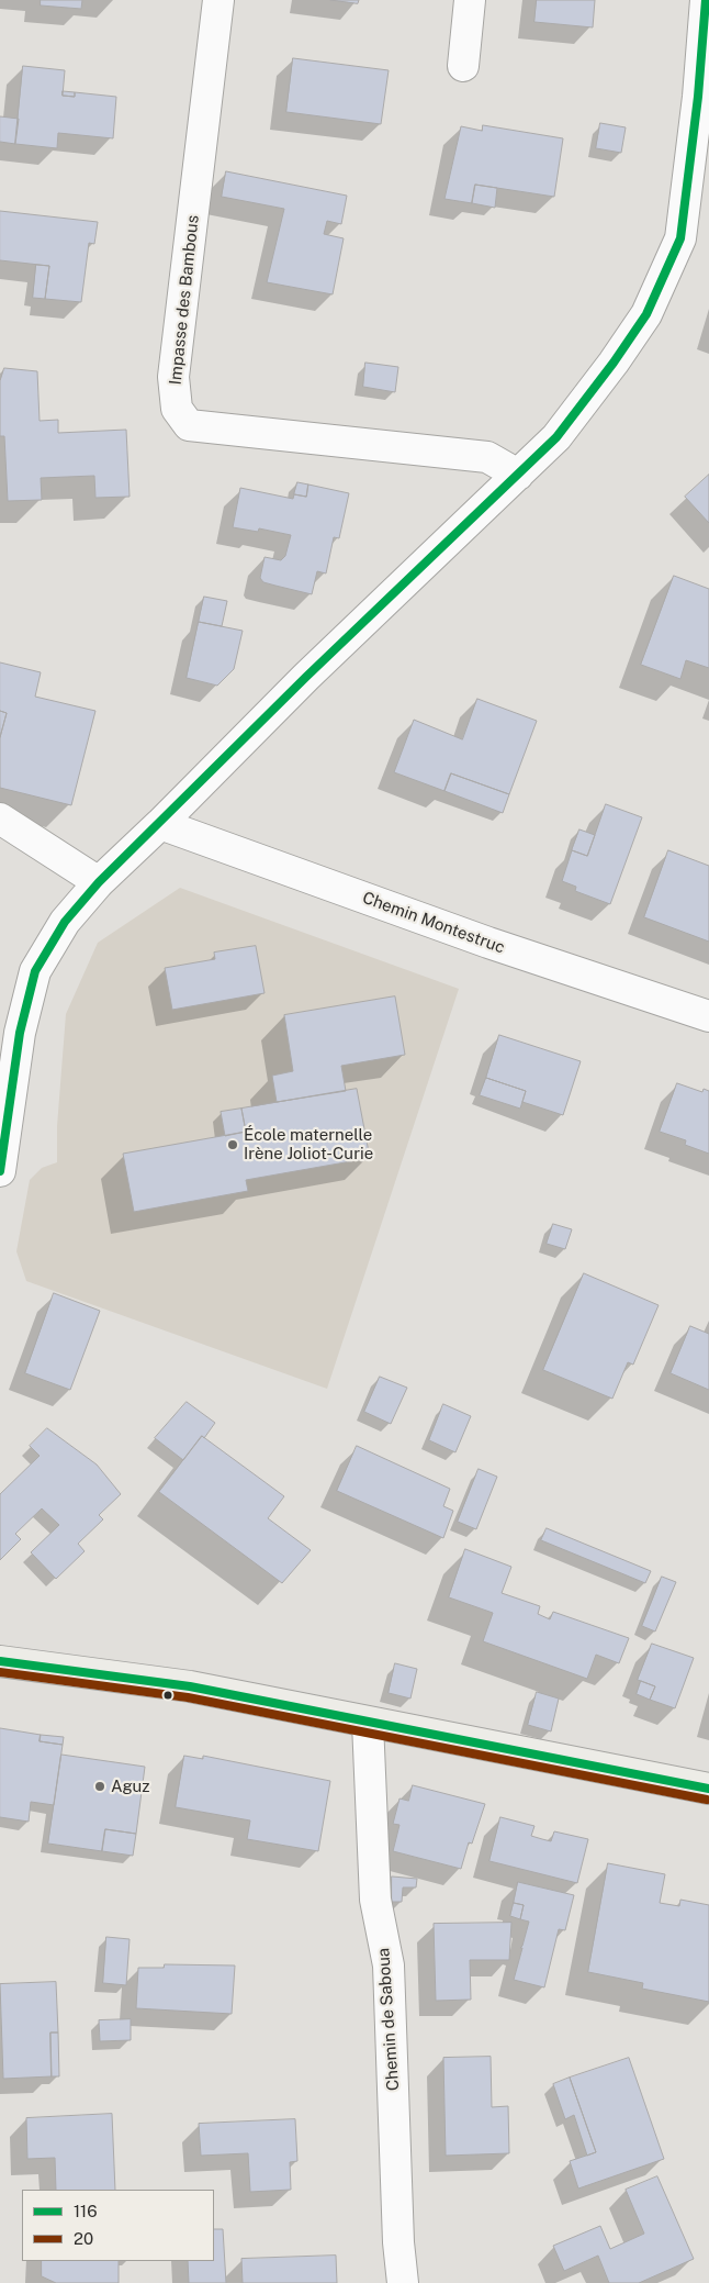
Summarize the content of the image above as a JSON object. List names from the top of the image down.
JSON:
{
  "streets": {
    "street": ["Impasse des Bambous", "Chemin Montestruc", "Chemin de Saboua"]
  },
  "places": ["École maternelle Irène Joliot-Curie", "Aguz"],
  "lines": ["transit line 116", "transit line 20"],
  "legend": ["116", "20"]
}
